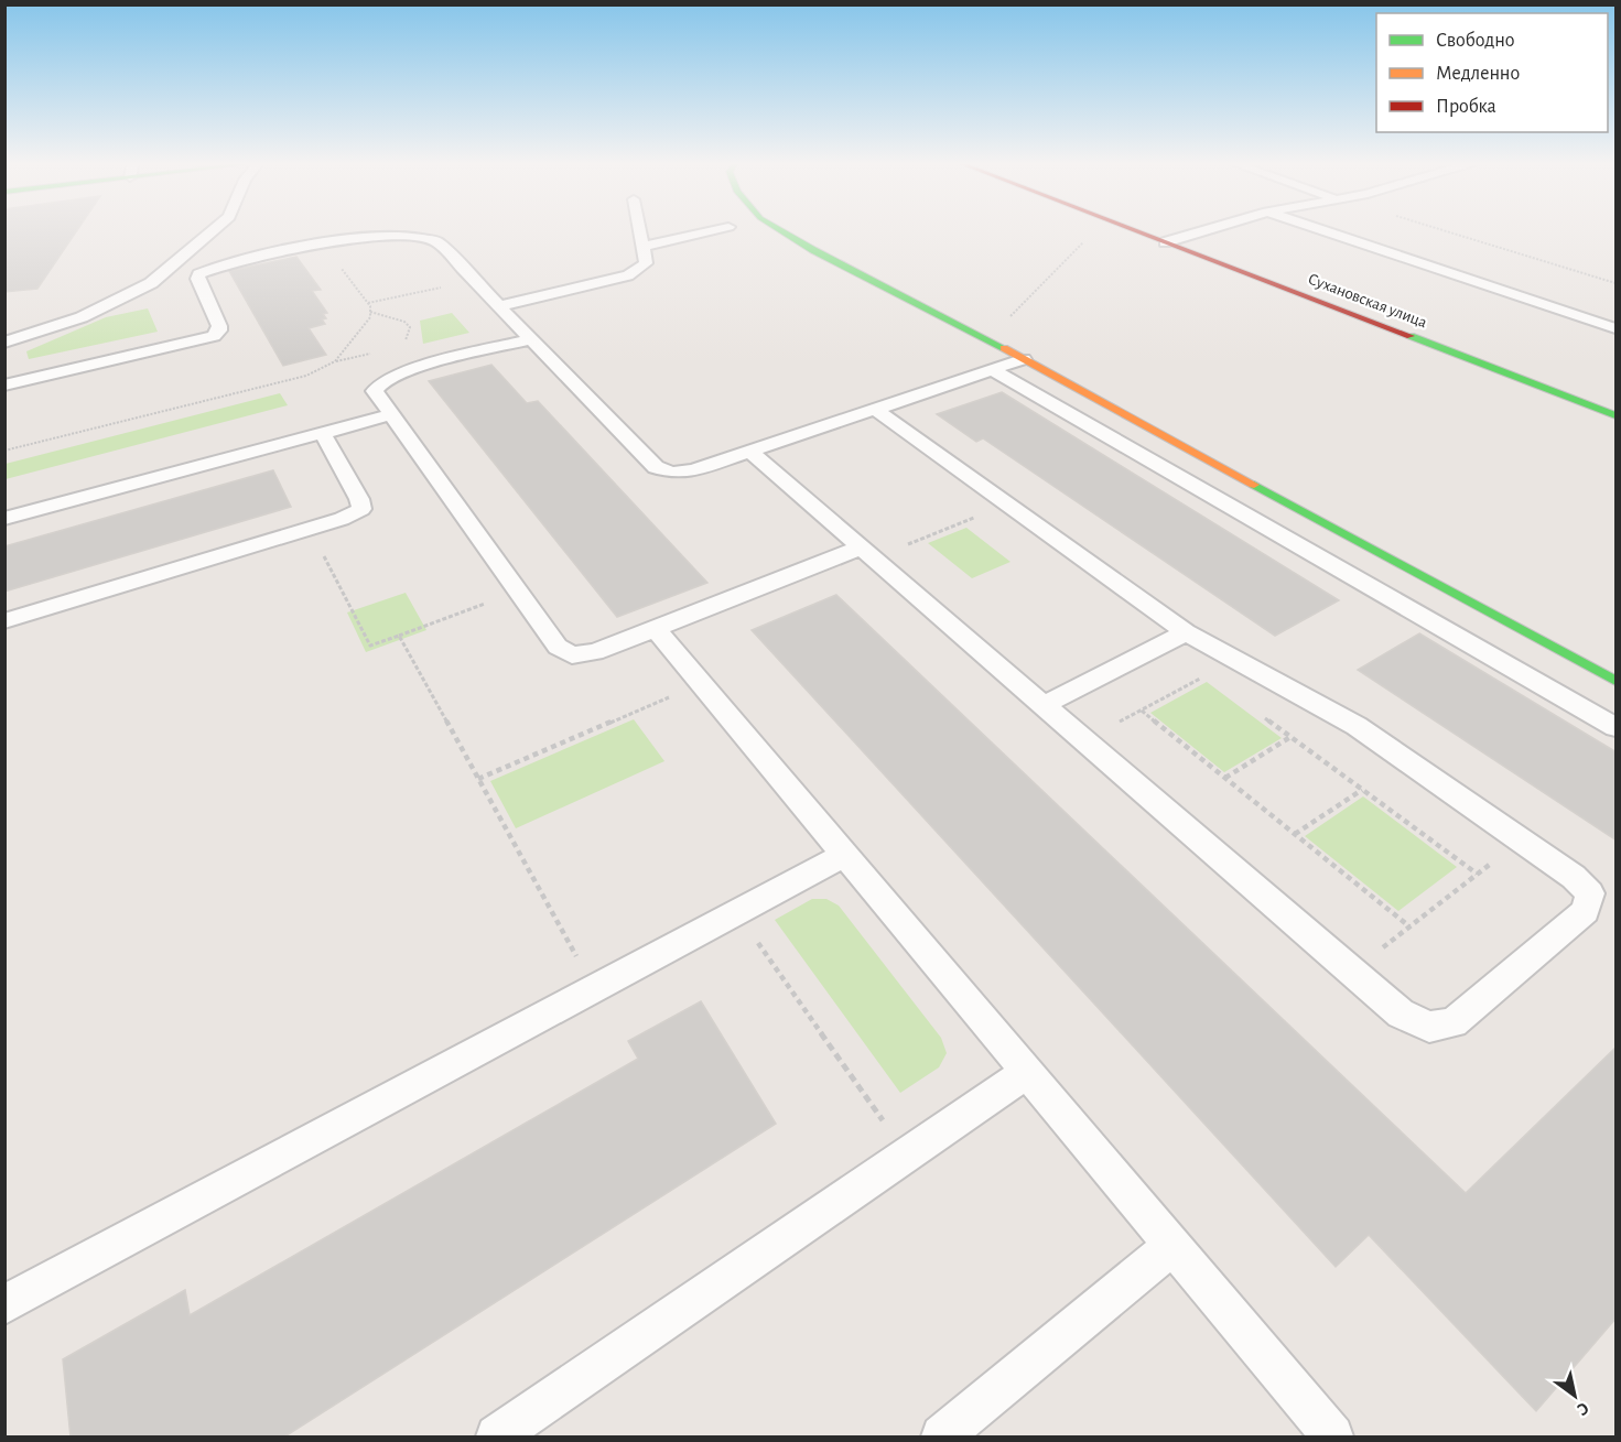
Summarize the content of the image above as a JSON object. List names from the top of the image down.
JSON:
{
  "streets": {
    "street": ["Сухановская улица"]
  },
  "legend": ["Свободно", "Медленно", "Пробка"],
  "north": "bottom right"
}
